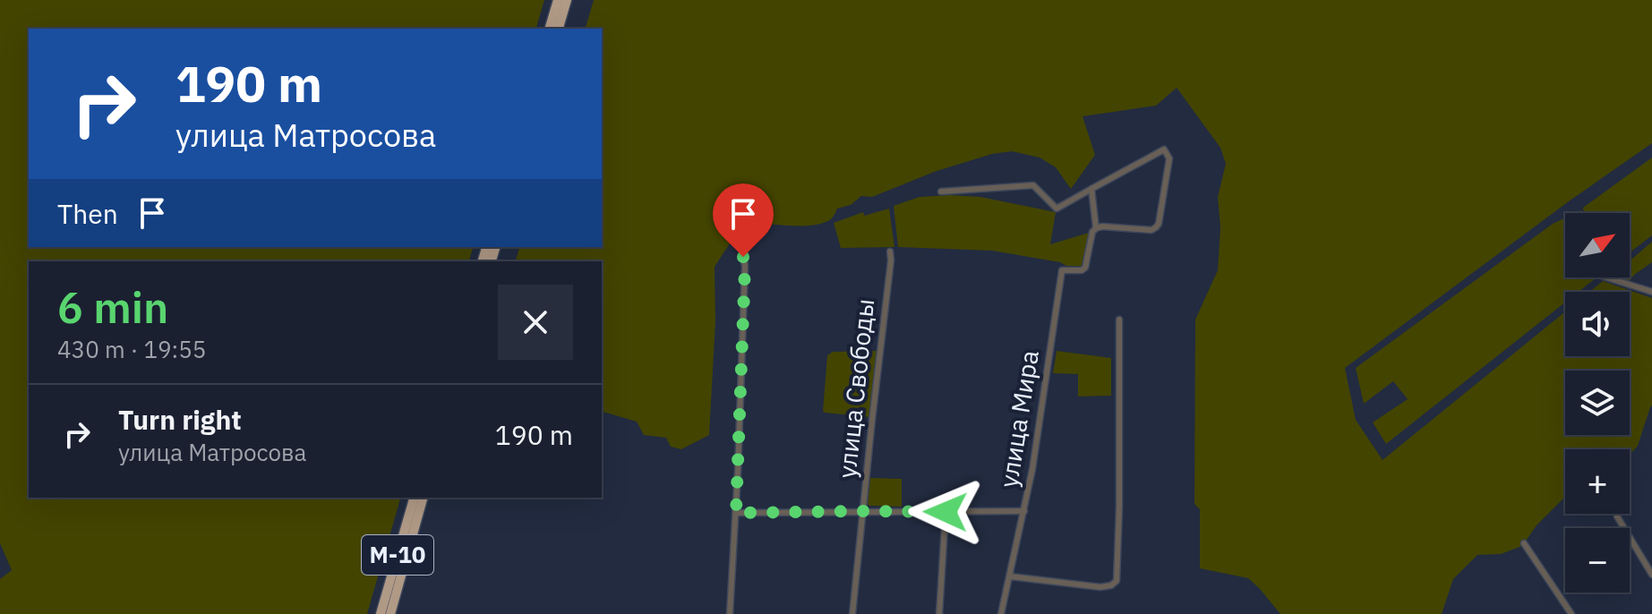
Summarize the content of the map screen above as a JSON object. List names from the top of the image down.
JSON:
{
  "streets": {
    "highway": ["М-10"],
    "street": ["улица Свободы", "улица Мира"]
  },
  "north": "top right",
  "page": {
    "turn": ["190 m", "улица Матросова"],
    "then": "Then",
    "map_buttons": ["+", "−"],
    "heading": ["6 min", "430 m · 19:55"],
    "list": [
      {
        "name": "Turn right",
        "note": "улица Матросова",
        "value": "190 m"
      }
    ]
  }
}
